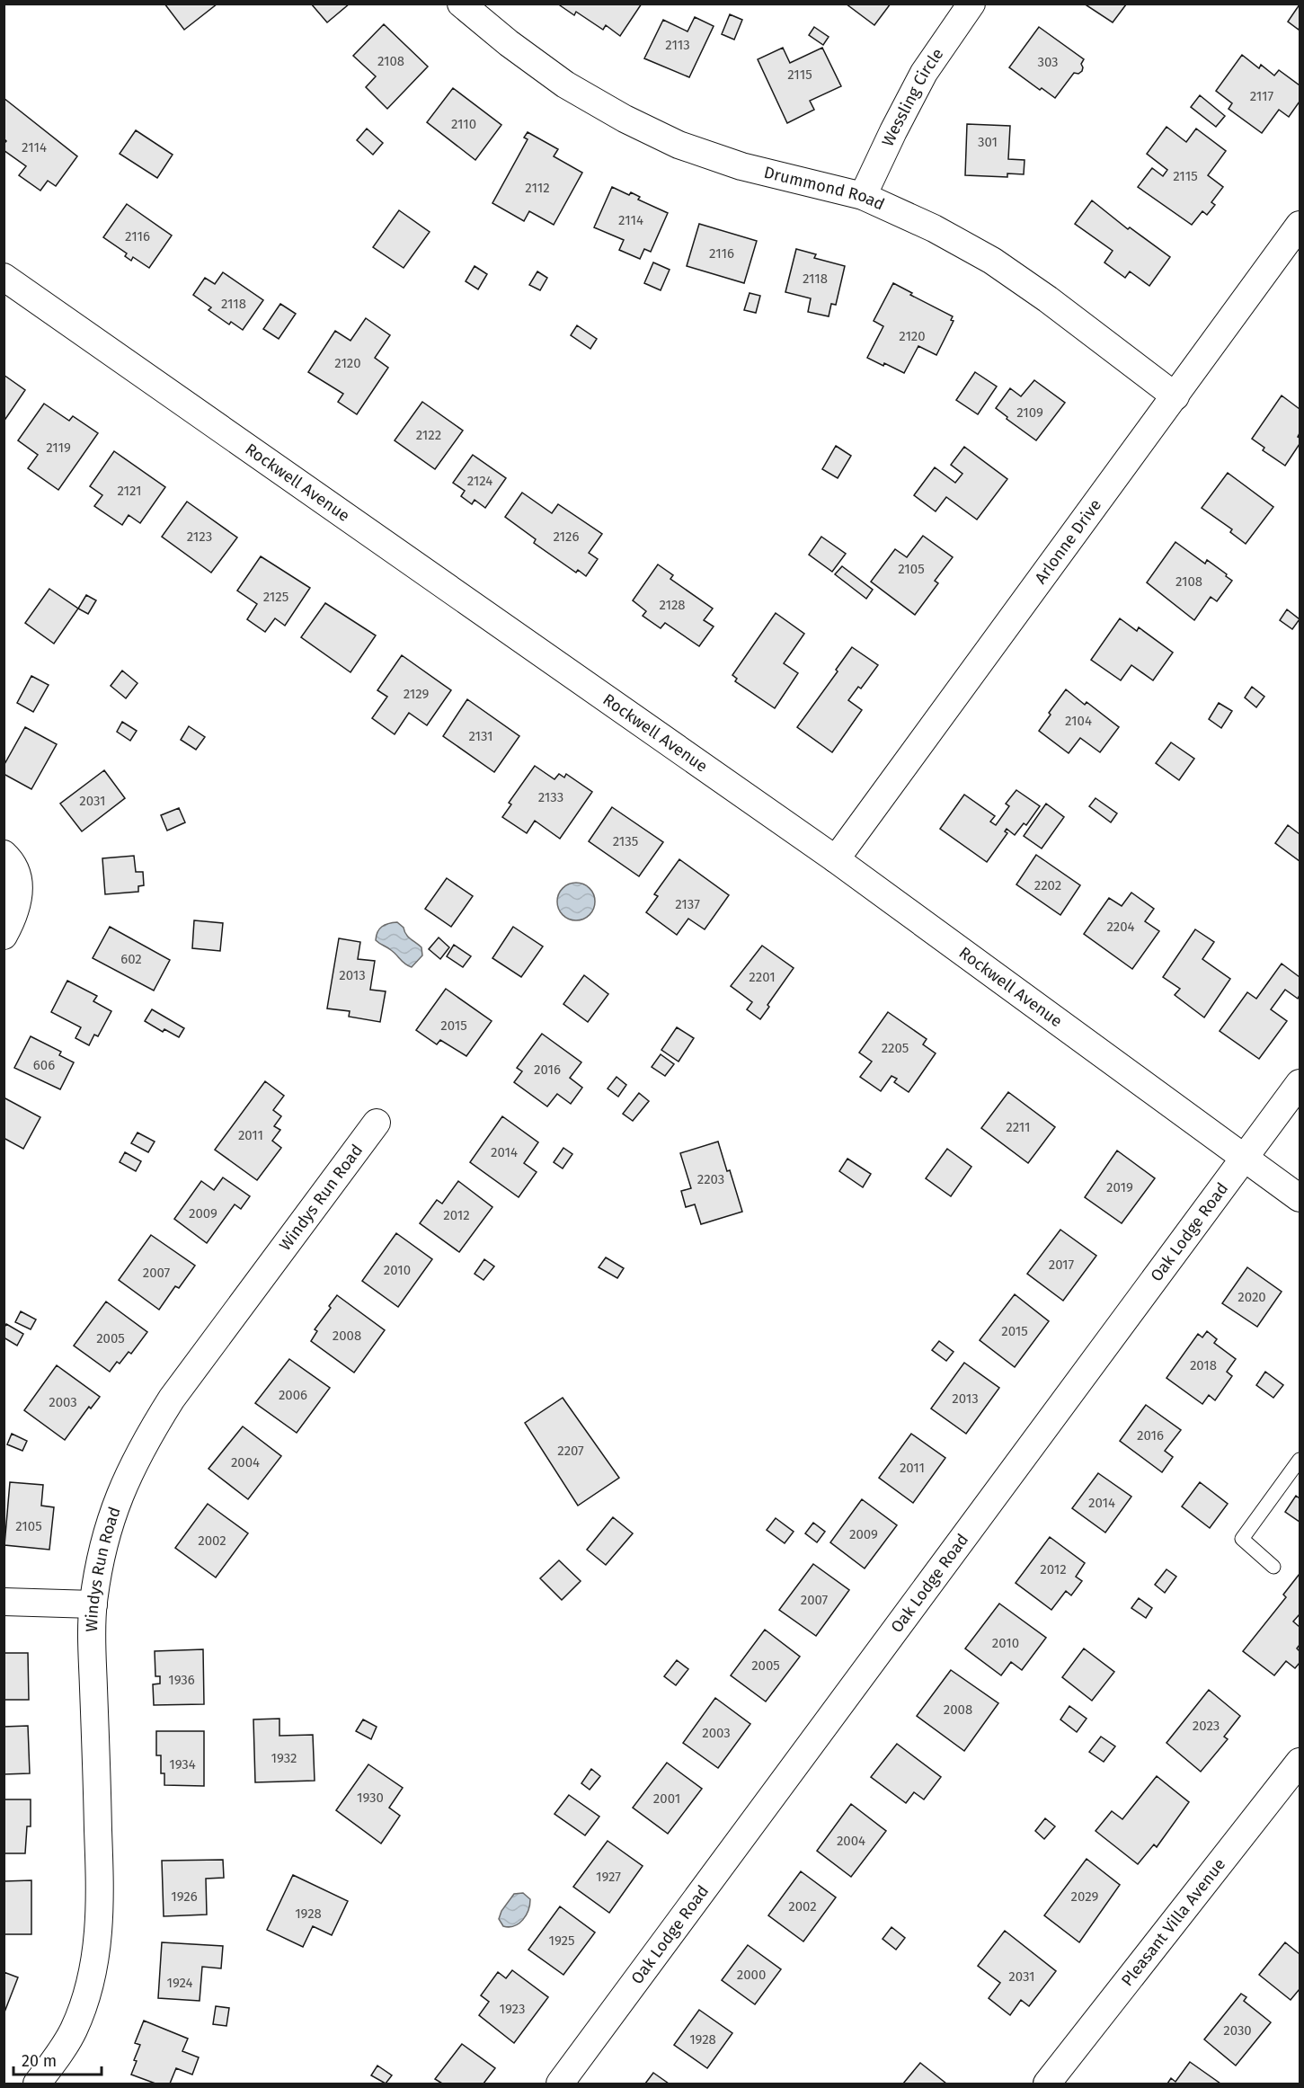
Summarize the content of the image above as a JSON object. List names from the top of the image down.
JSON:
{
  "streets": {
    "street": [
      "Wessling Circle",
      "Drummond Road",
      "Rockwell Avenue",
      "Arlonne Drive",
      "Windys Run Road",
      "Oak Lodge Road",
      "Pleasant Villa Avenue"
    ]
  },
  "crossings": [
    ["Wessling Circle", "Drummond Road"],
    ["Drummond Road", "Arlonne Drive"],
    ["Rockwell Avenue", "Arlonne Drive"],
    ["Rockwell Avenue", "Oak Lodge Road"]
  ],
  "house_numbers": [
    "2113",
    "2108",
    "303",
    "2115",
    "2117",
    "2110",
    "301",
    "2114",
    "2115",
    "2112",
    "2114",
    "2116",
    "2116",
    "2118",
    "2118",
    "2120",
    "2120",
    "2109",
    "2122",
    "2119",
    "2124",
    "2121",
    "2123",
    "2126",
    "2105",
    "2108",
    "2125",
    "2128",
    "2129",
    "2104",
    "2131",
    "2133",
    "2031",
    "2135",
    "2202",
    "2137",
    "2204",
    "602",
    "2013",
    "2201",
    "2015",
    "2205",
    "606",
    "2016",
    "2211",
    "2011",
    "2014",
    "2203",
    "2019",
    "2009",
    "2012",
    "2017",
    "2010",
    "2007",
    "2020",
    "2015",
    "2008",
    "2005",
    "2018",
    "2006",
    "2013",
    "2003",
    "2016",
    "2207",
    "2004",
    "2011",
    "2014",
    "2105",
    "2009",
    "2002",
    "2012",
    "2007",
    "2010",
    "2005",
    "1936",
    "2008",
    "2023",
    "2003",
    "1932",
    "1934",
    "1930",
    "2001",
    "2004",
    "1927",
    "1926",
    "2029",
    "2002",
    "1928",
    "1925",
    "2000",
    "2031",
    "1924",
    "1923",
    "2030",
    "1928"
  ],
  "scale_bar": "20 m"
}
